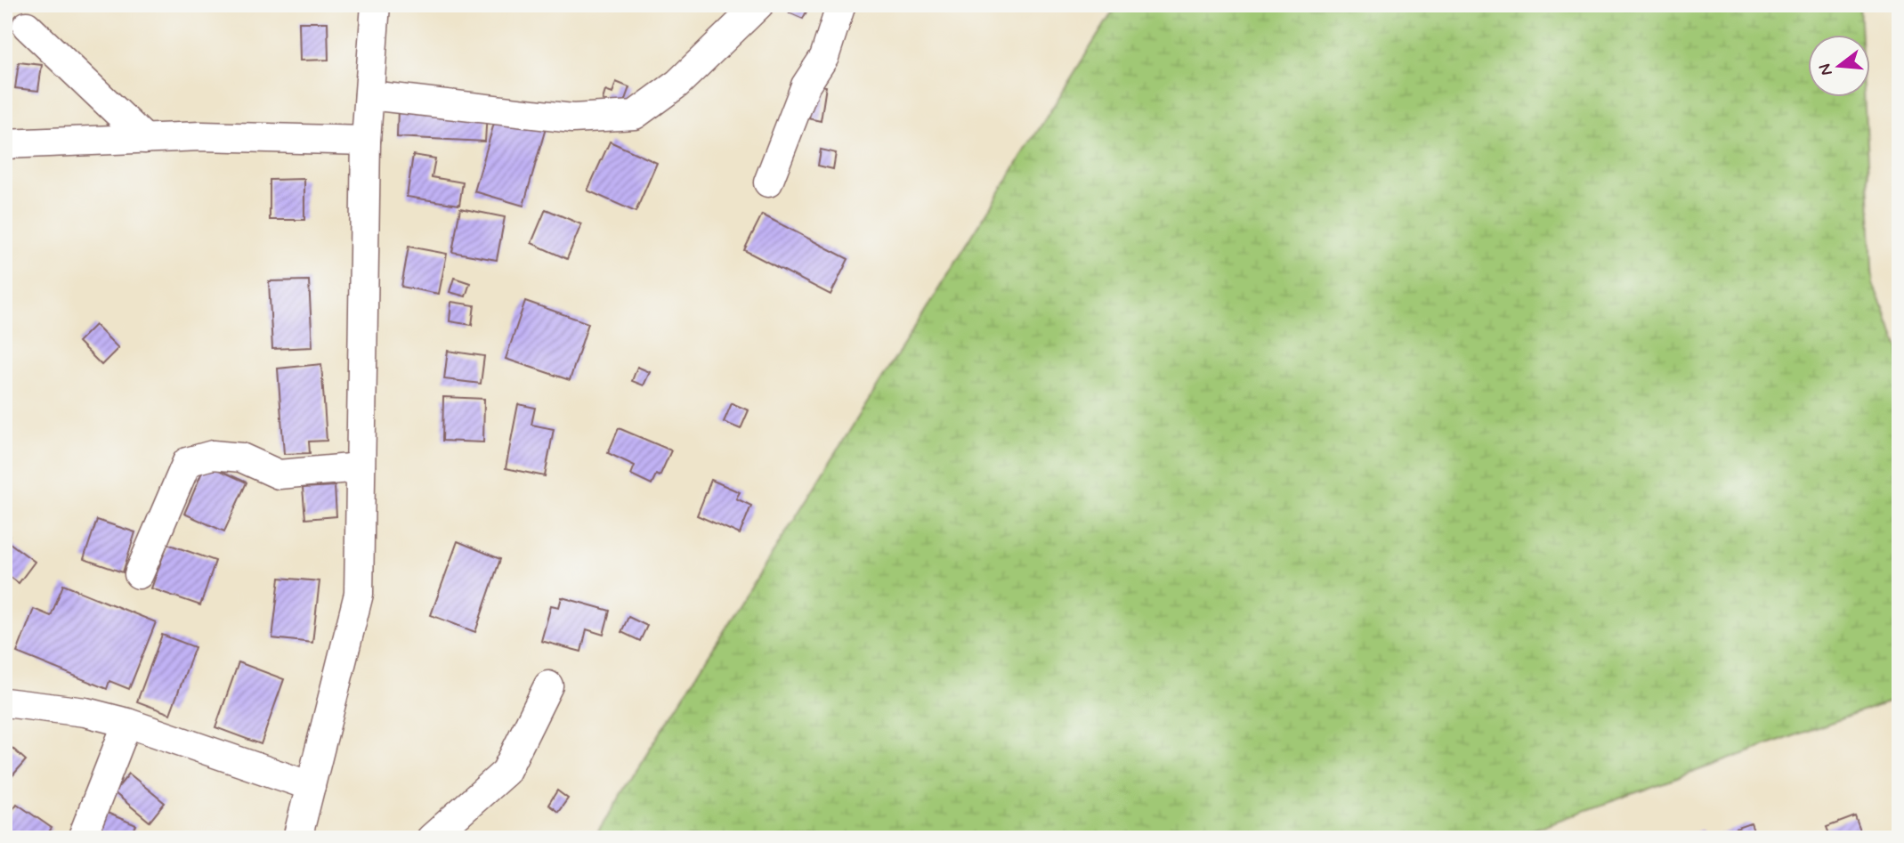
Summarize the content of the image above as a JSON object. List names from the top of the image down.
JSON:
{
  "north": "left"
}
